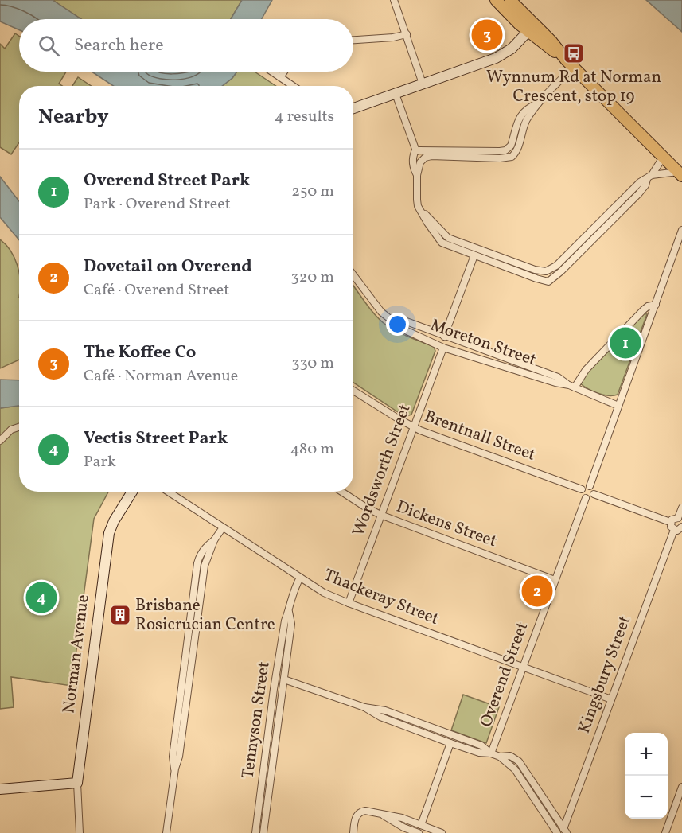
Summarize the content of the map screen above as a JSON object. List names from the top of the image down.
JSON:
{
  "streets": {
    "street": [
      "Moreton Street",
      "Brentnall Street",
      "Wordsworth Street",
      "Dickens Street",
      "Thackeray Street",
      "Norman Avenue",
      "Overend Street",
      "Kingsbury Street",
      "Tennyson Street"
    ]
  },
  "crossings": [
    ["Moreton Street", "Wordsworth Street"],
    ["Brentnall Street", "Wordsworth Street"],
    ["Brentnall Street", "Overend Street"],
    ["Wordsworth Street", "Dickens Street"],
    ["Wordsworth Street", "Thackeray Street"],
    ["Dickens Street", "Overend Street"],
    ["Thackeray Street", "Overend Street"],
    ["Thackeray Street", "Kingsbury Street"],
    ["Thackeray Street", "Tennyson Street"]
  ],
  "places": {
    "bus stop": ["Wynnum Rd at Norman Crescent, stop 19"],
    "building": ["Brisbane Rosicrucian Centre"]
  },
  "page": {
    "pins": [
      "3",
      "1",
      "2",
      "4"
    ],
    "search": "Search here",
    "heading": ["Nearby", "4 results"],
    "list": [
      {
        "mark": "1",
        "name": "Overend Street Park",
        "note": "Park · Overend Street",
        "value": "250 m"
      },
      {
        "mark": "2",
        "name": "Dovetail on Overend",
        "note": "Café · Overend Street",
        "value": "320 m"
      },
      {
        "mark": "3",
        "name": "The Koffee Co",
        "note": "Café · Norman Avenue",
        "value": "330 m"
      },
      {
        "mark": "4",
        "name": "Vectis Street Park",
        "note": "Park",
        "value": "480 m"
      }
    ],
    "map_buttons": ["+", "−"]
  }
}
